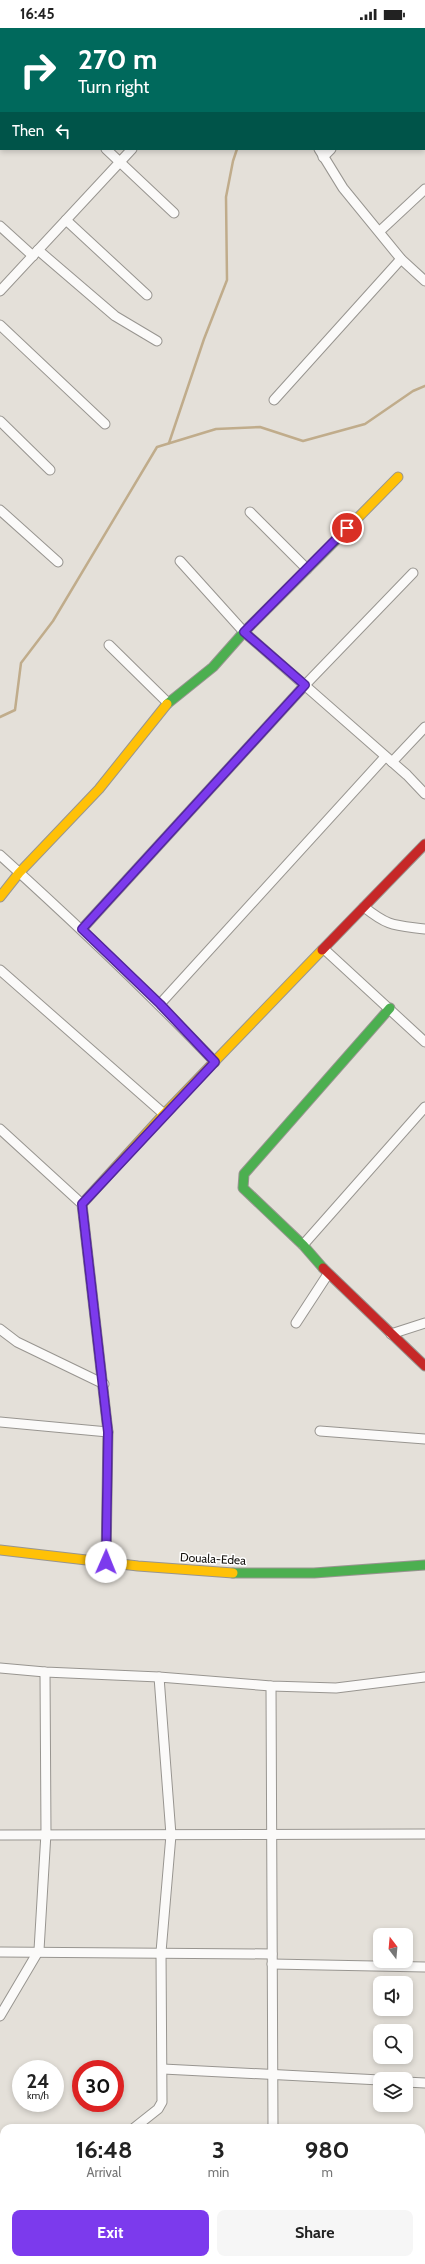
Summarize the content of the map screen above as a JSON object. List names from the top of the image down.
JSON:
{
  "streets": {
    "main road": ["Douala-Edea"]
  },
  "north": "top",
  "page": {
    "status": "16:45",
    "turn": ["270 m", "Turn right"],
    "then": "Then",
    "speed": "24 km/h",
    "limit": "30",
    "eta": [
      "16:48",
      "Arrival",
      "3",
      "min",
      "980",
      "m"
    ],
    "buttons": ["Exit", "Share"]
  }
}
